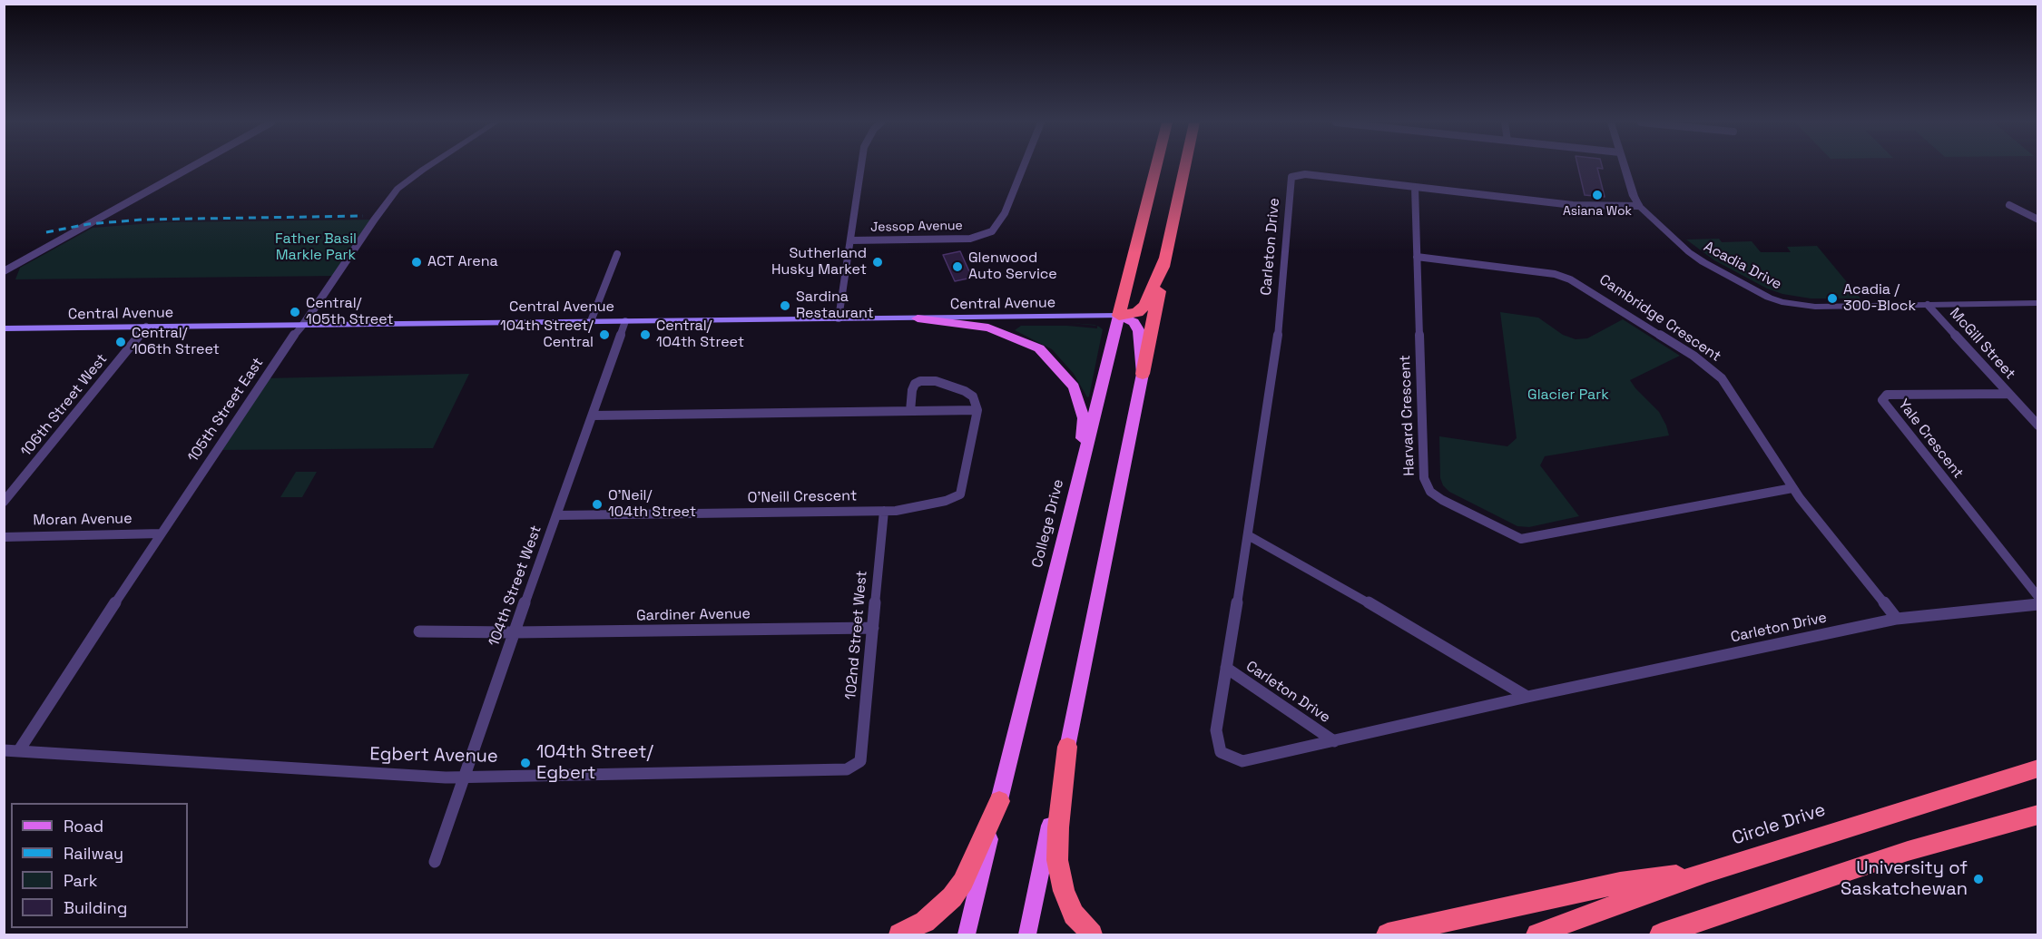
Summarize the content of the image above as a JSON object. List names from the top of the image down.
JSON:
{
  "streets": {
    "highway": ["College Drive", "Circle Drive"],
    "main road": ["Central Avenue"],
    "street": [
      "Jessop Avenue",
      "Carleton Drive",
      "Acadia Drive",
      "Cambridge Crescent",
      "McGill Street",
      "106th Street West",
      "105th Street East",
      "Harvard Crescent",
      "Yale Crescent",
      "O'Neill Crescent",
      "Moran Avenue",
      "104th Street West",
      "Gardiner Avenue",
      "102nd Street West",
      "Egbert Avenue"
    ]
  },
  "crossings": [
    ["Carleton Drive", "Acadia Drive"],
    ["Carleton Drive", "Cambridge Crescent"],
    ["Carleton Drive", "Harvard Crescent"],
    ["Acadia Drive", "McGill Street"],
    ["Central Avenue", "106th Street West"],
    ["Central Avenue", "105th Street East"],
    ["Central Avenue", "College Drive"],
    ["Central Avenue", "104th Street West"],
    ["Cambridge Crescent", "Harvard Crescent"],
    ["McGill Street", "Yale Crescent"],
    ["105th Street East", "Moran Avenue"],
    ["105th Street East", "Egbert Avenue"],
    ["O'Neill Crescent", "104th Street West"],
    ["O'Neill Crescent", "102nd Street West"],
    ["104th Street West", "Gardiner Avenue"],
    ["104th Street West", "Egbert Avenue"],
    ["Gardiner Avenue", "102nd Street West"],
    ["102nd Street West", "Egbert Avenue"]
  ],
  "parks": ["Father Basil Markle Park", "Glacier Park"],
  "places": [
    "Asiana Wok",
    "ACT Arena",
    "Sutherland Husky Market",
    "Glenwood Auto Service",
    "Acadia / 300-Block",
    "Sardina Restaurant",
    "Central/ 105th Street",
    "104th Street/ Central",
    "Central/ 104th Street",
    "Central/ 106th Street",
    "O'Neil/ 104th Street",
    "104th Street/ Egbert",
    "University of Saskatchewan"
  ],
  "legend": [
    "Road",
    "Railway",
    "Park",
    "Building"
  ]
}
